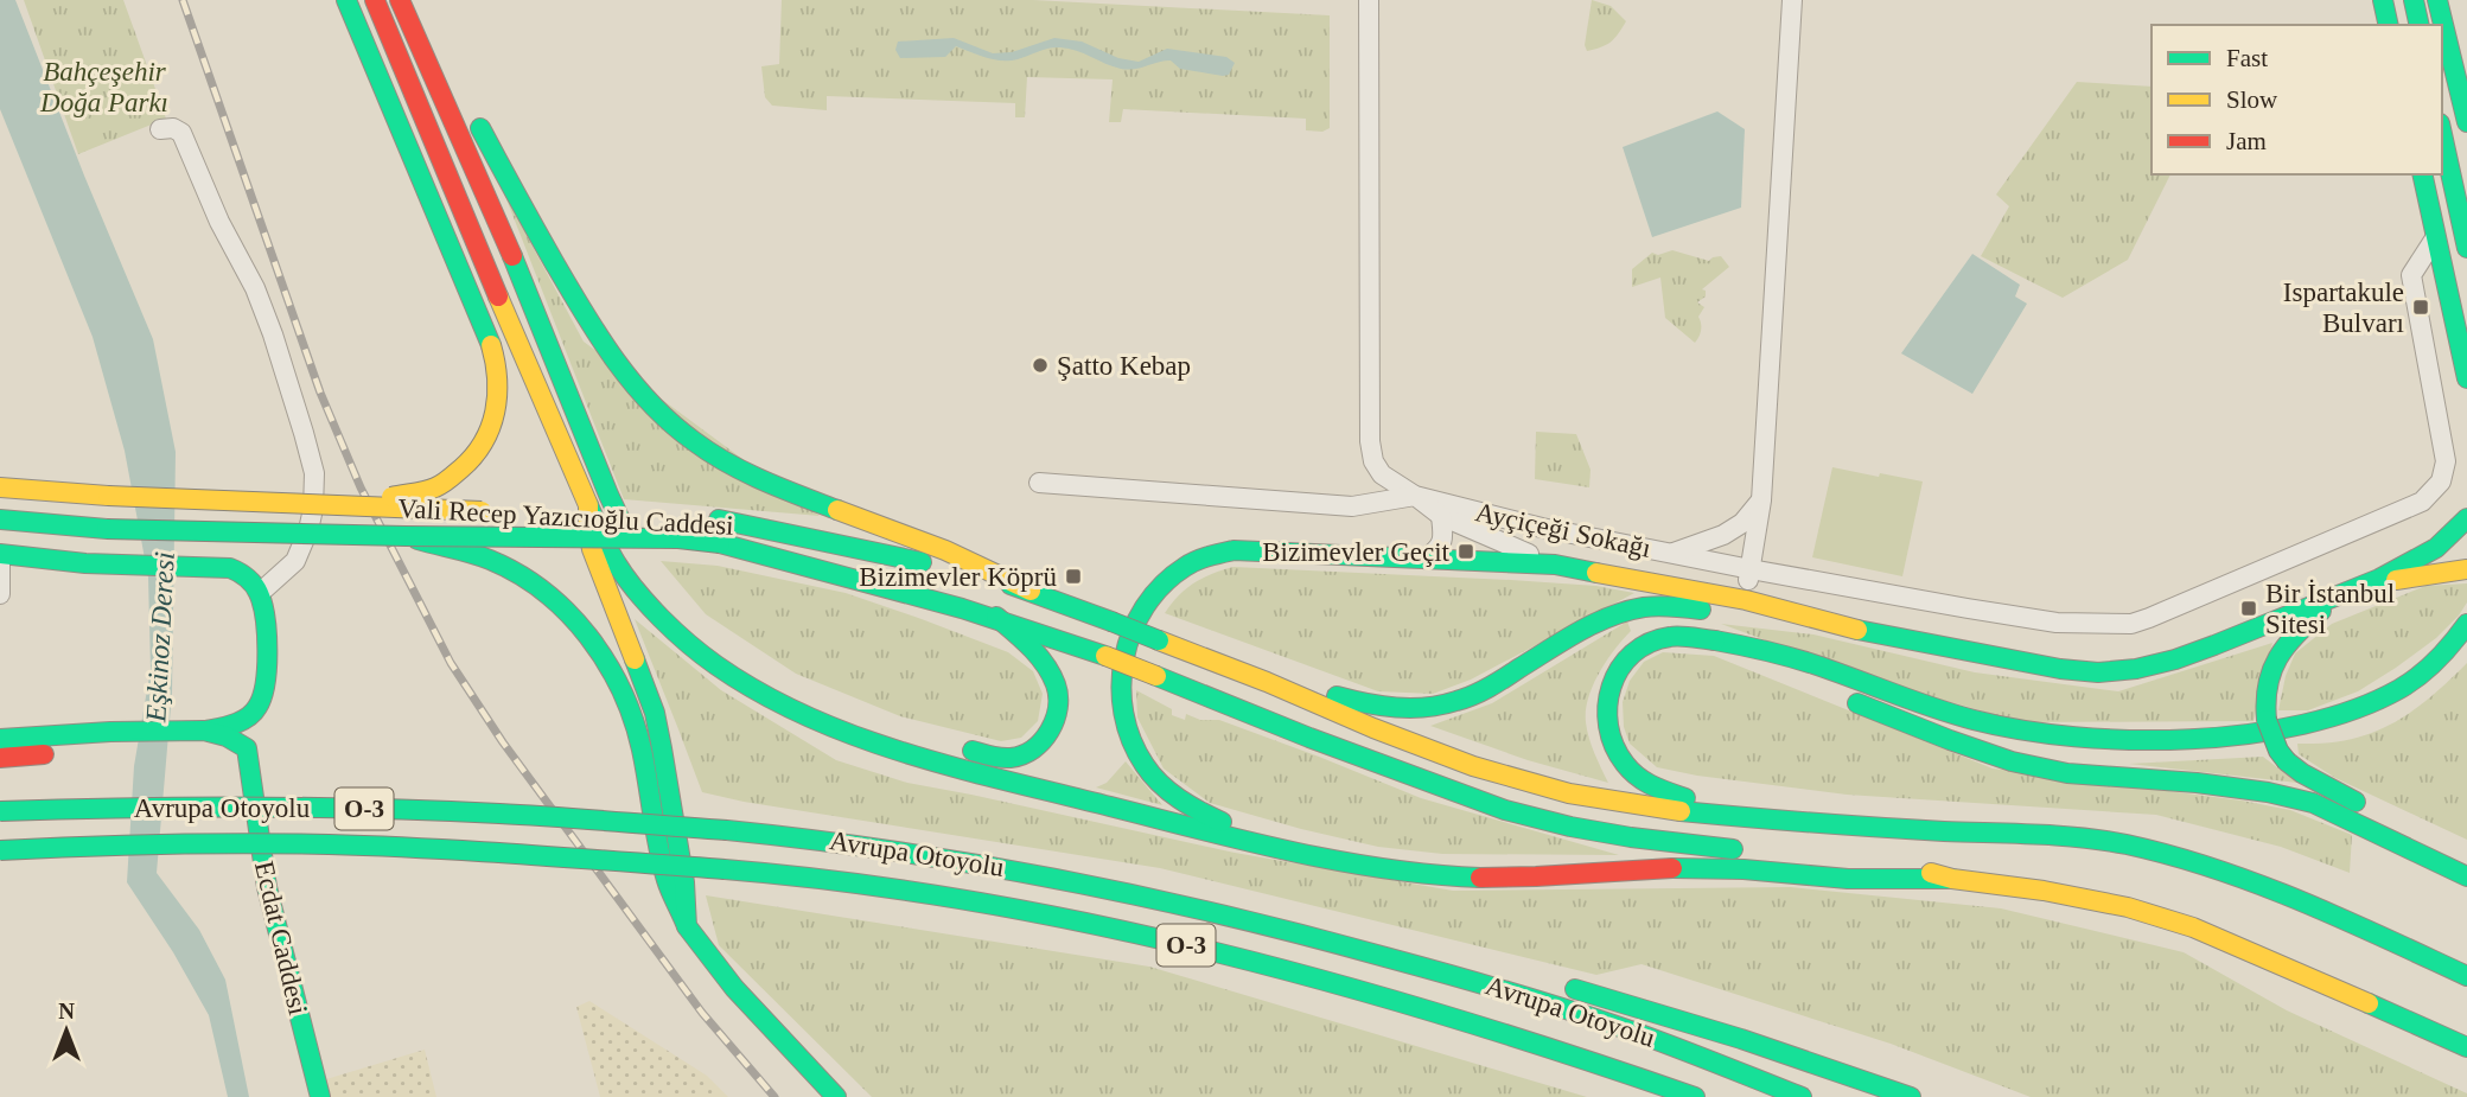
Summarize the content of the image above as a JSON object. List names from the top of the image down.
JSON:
{
  "streets": {
    "main road": [
      "Vali Recep Yazıcıoğlu Caddesi",
      "Avrupa Otoyolu",
      "O-3",
      "Ecdat Caddesi"
    ],
    "street": ["Ayçiçeği Sokağı"]
  },
  "water": ["Eşkinoz Deresi"],
  "parks": ["Bahçeşehir Doğa Parkı"],
  "places": {
    "transit": [
      "Ispartakule Bulvarı",
      "Bizimevler Geçit",
      "Bizimevler Köprü",
      "Bir İstanbul Sitesi"
    ],
    "other": ["Şatto Kebap"]
  },
  "legend": ["Fast", "Slow", "Jam"],
  "north": "top"
}
